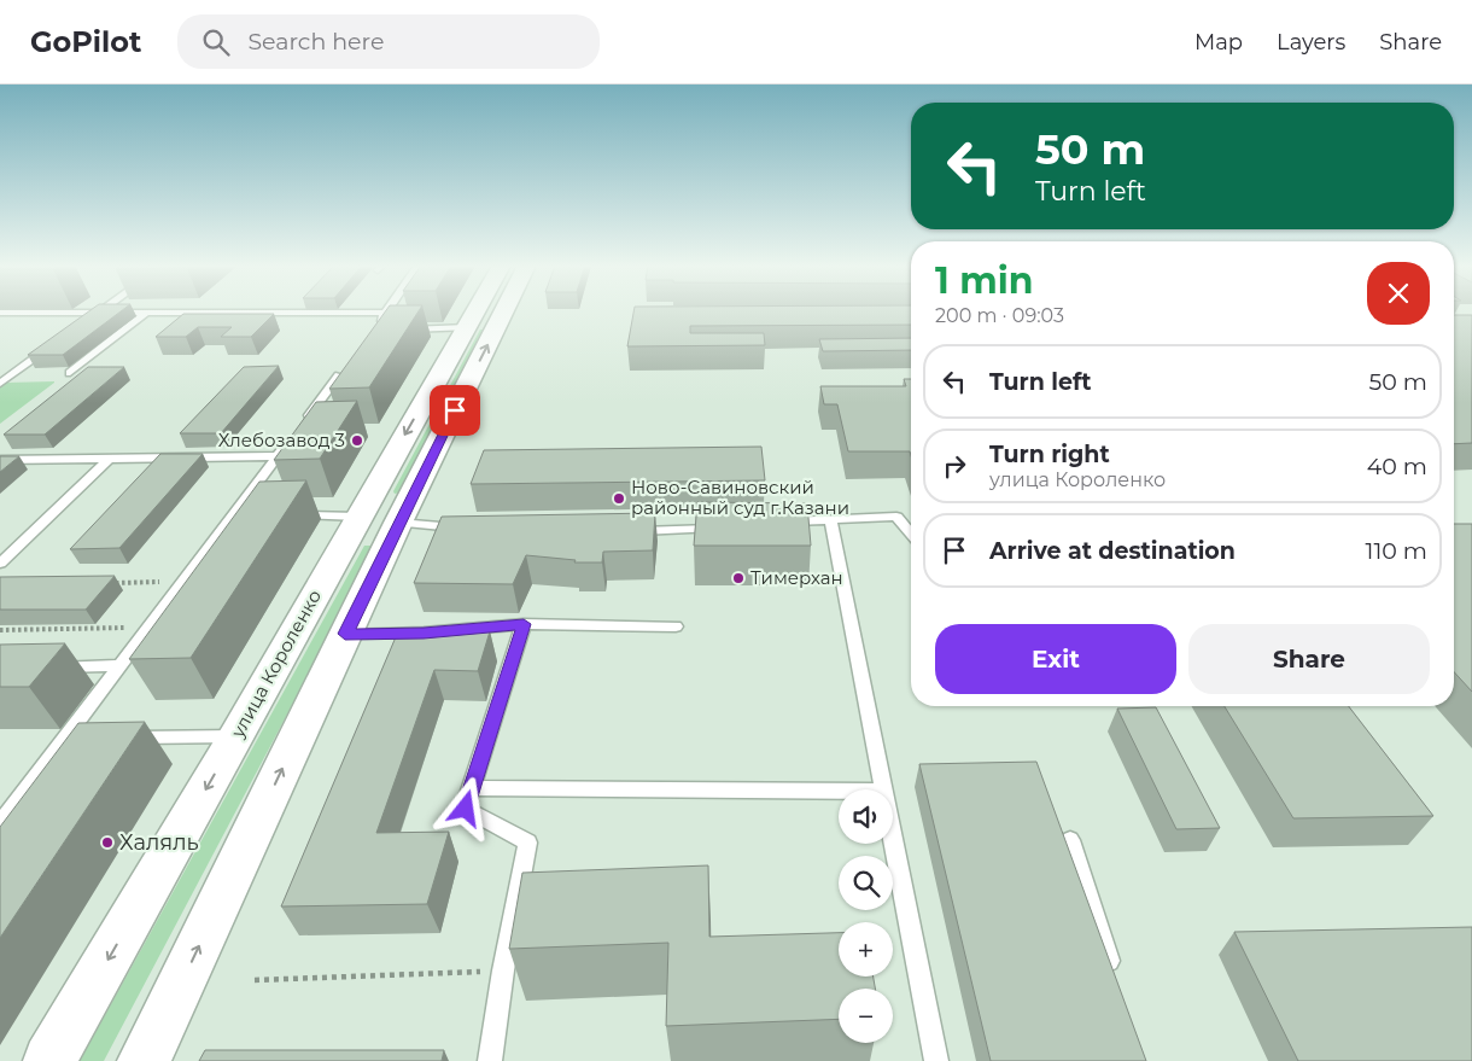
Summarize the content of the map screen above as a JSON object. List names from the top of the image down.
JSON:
{
  "streets": {
    "street": ["улица Короленко"]
  },
  "places": [
    "Хлебозавод 3",
    "Ново-Савиновский районный суд г.Казани",
    "Тимерхан",
    "Халяль"
  ],
  "page": {
    "header": "GoPilot",
    "search": "Search here",
    "nav": ["Map", "Layers", "Share"],
    "turn": ["50 m", "Turn left"],
    "heading": ["1 min", "200 m · 09:03"],
    "list": [
      {
        "name": "Turn left",
        "value": "50 m"
      },
      {
        "name": "Turn right",
        "note": "улица Короленко",
        "value": "40 m"
      },
      {
        "name": "Arrive at destination",
        "value": "110 m"
      }
    ],
    "buttons": ["Exit", "Share"],
    "map_buttons": ["+", "−"]
  }
}
